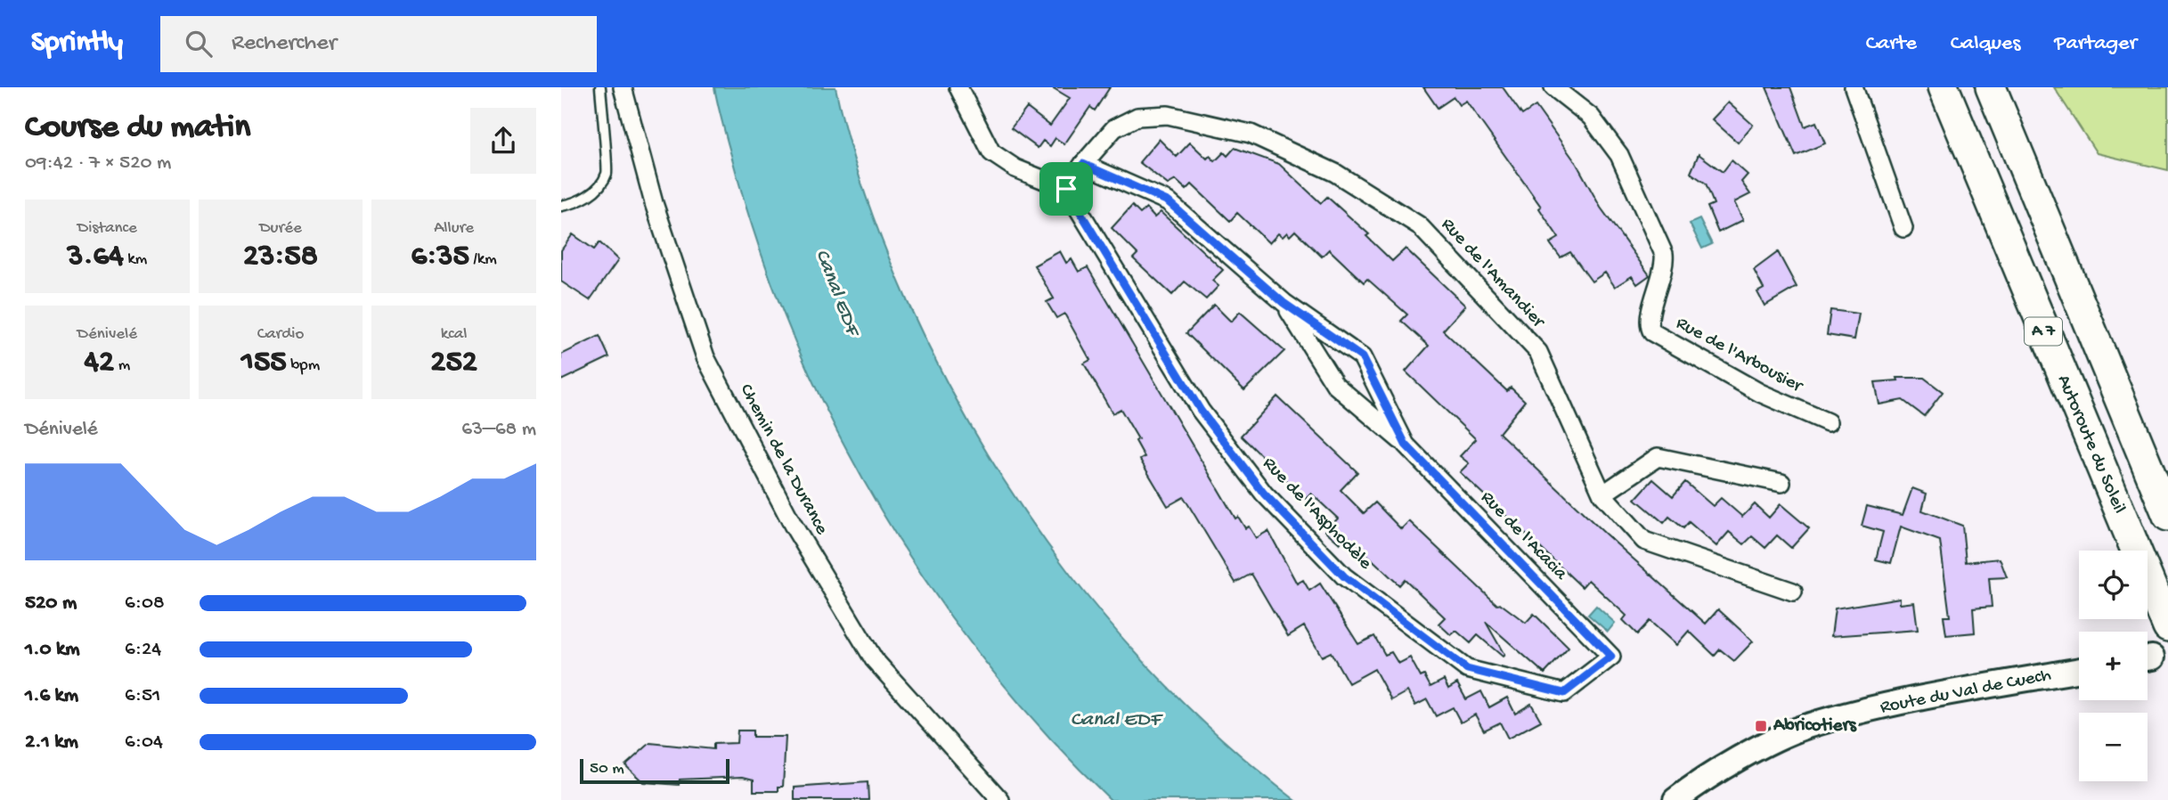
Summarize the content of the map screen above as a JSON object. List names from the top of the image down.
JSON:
{
  "streets": {
    "highway": ["A 7", "Autoroute du Soleil"],
    "street": [
      "Rue de l'Amandier",
      "Rue de l'Arbousier",
      "Chemin de la Durance",
      "Rue de l'Asphodèle",
      "Rue de l'Acacia",
      "Route du Val de Cuech"
    ]
  },
  "crossings": [
    ["Rue de l'Amandier", "Rue de l'Asphodèle"],
    ["Rue de l'Amandier", "Rue de l'Acacia"],
    ["Rue de l'Asphodèle", "Rue de l'Acacia"]
  ],
  "water": ["Canal EDF"],
  "places": {
    "transit": ["Abricotiers"]
  },
  "scale_bar": "50 m",
  "page": {
    "header": "Sprintly",
    "search": "Rechercher",
    "nav": ["Carte", "Calques", "Partager"],
    "heading": ["Course du matin", "09:42 · 7 × 520 m"],
    "stats": [
      ["Distance", "3.64 km"],
      ["Durée", "23:58"],
      ["Allure", "6:35 /km"],
      ["Dénivelé", "42 m"],
      ["Cardio", "155 bpm"],
      ["kcal", "252"]
    ],
    "chart": ["Dénivelé", "63–68 m"],
    "map_buttons": ["+", "−"],
    "list": [
      {
        "name": "520 m",
        "note": "6:08"
      },
      {
        "name": "1.0 km",
        "note": "6:24"
      },
      {
        "name": "1.6 km",
        "note": "6:51"
      },
      {
        "name": "2.1 km",
        "note": "6:04"
      }
    ],
    "scale": "50 m"
  }
}
